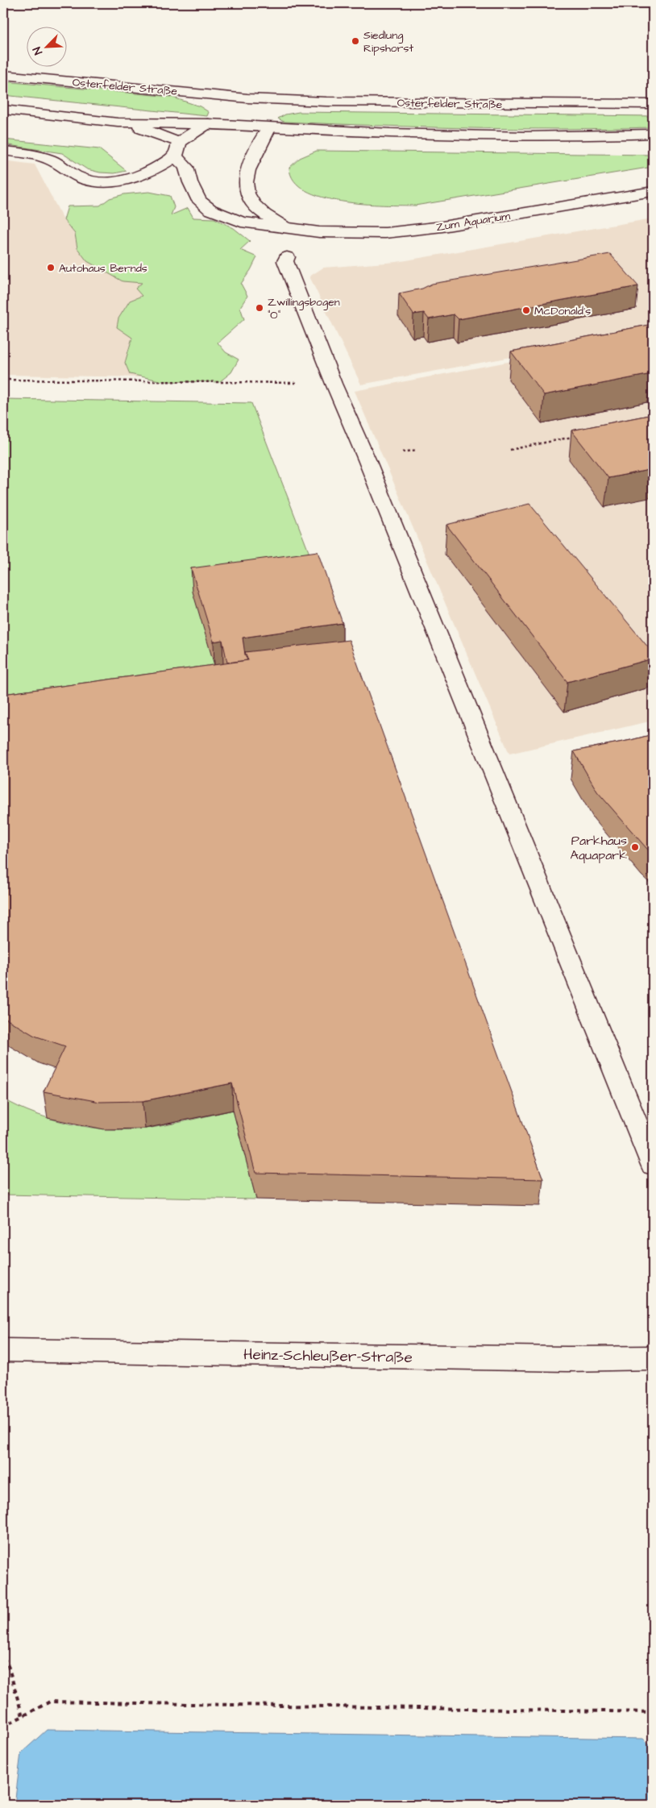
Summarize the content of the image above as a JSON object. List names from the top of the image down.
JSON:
{
  "streets": {
    "street": ["Osterfelder Straße", "Zum Aquarium", "Heinz-Schleußer-Straße"]
  },
  "places": [
    "Siedlung Ripshorst",
    "Autohaus Bernds",
    "Zwillingsbogen \"O\"",
    "McDonald's",
    "Parkhaus Aquapark"
  ],
  "north": "bottom left"
}
